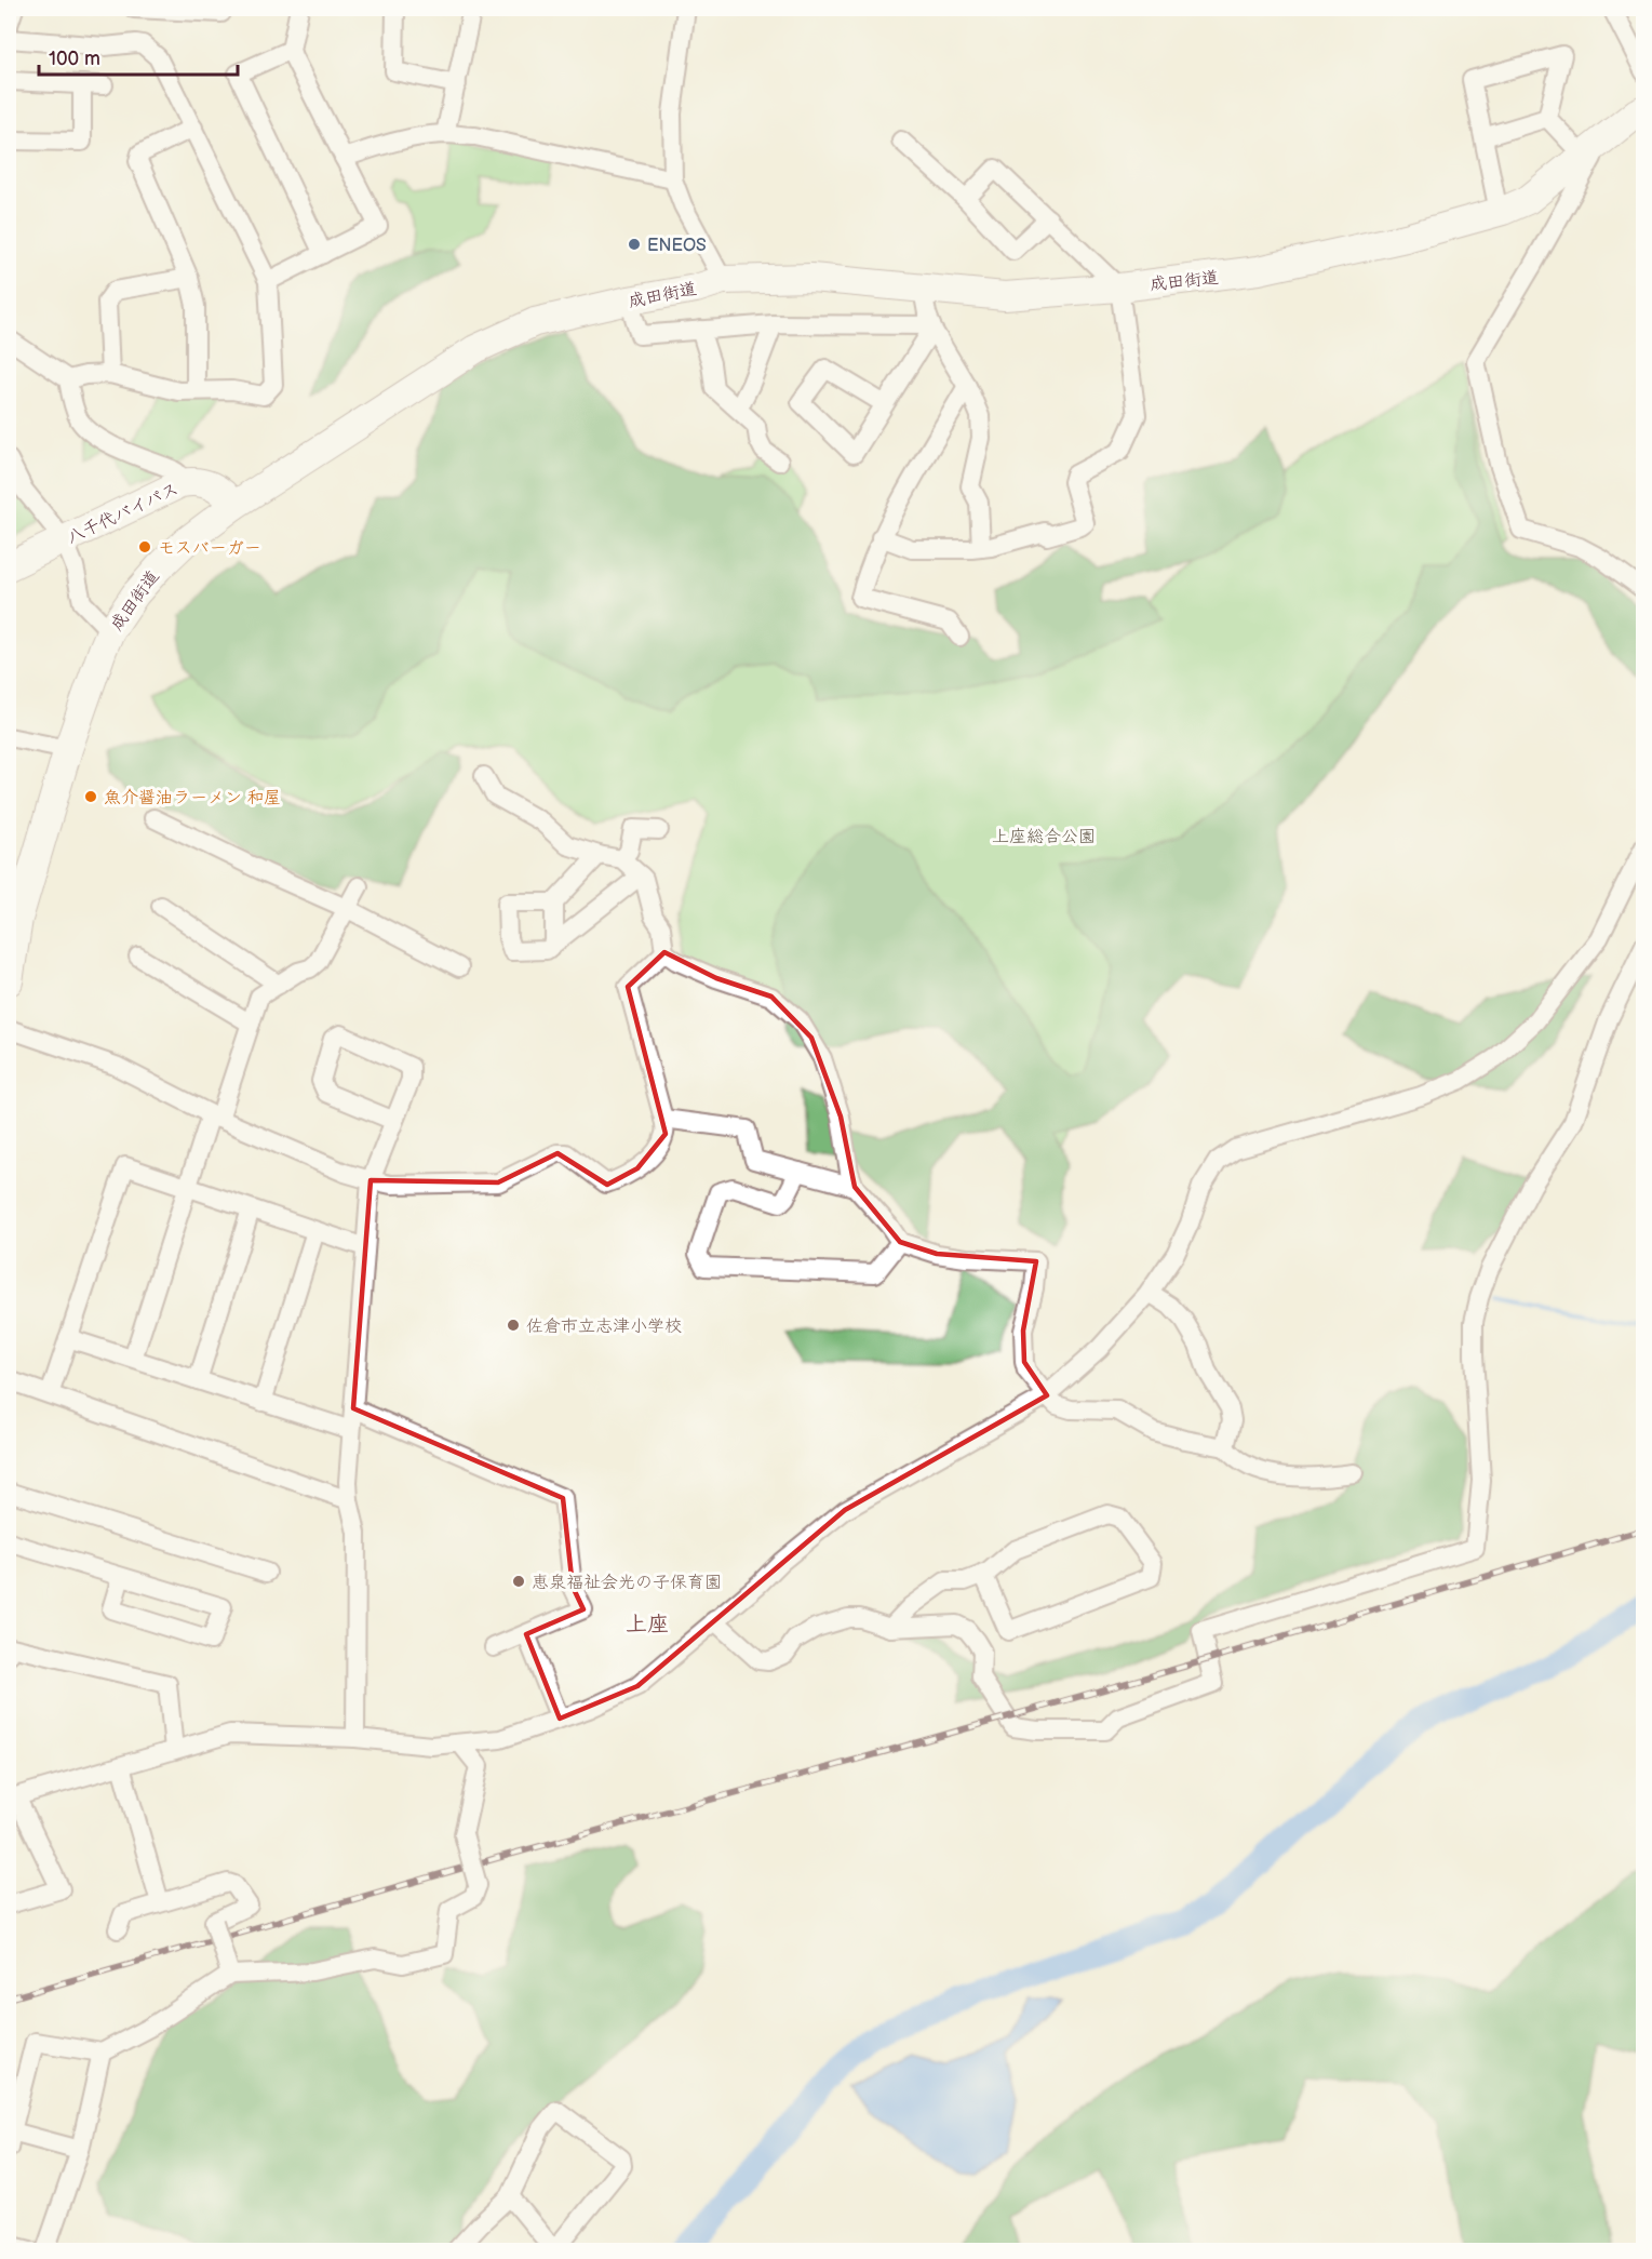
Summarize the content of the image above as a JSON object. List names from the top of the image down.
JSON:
{
  "streets": {
    "highway": ["成田街道", "八千代バイパス"]
  },
  "crossings": [
    ["成田街道", "八千代バイパス"]
  ],
  "districts": ["上座"],
  "parks": ["上座総合公園"],
  "places": [
    "ENEOS",
    "モスバーガー",
    "魚介醤油ラーメン 和屋",
    "佐倉市立志津小学校",
    "恵泉福祉会光の子保育園"
  ],
  "scale_bar": "100 m"
}
